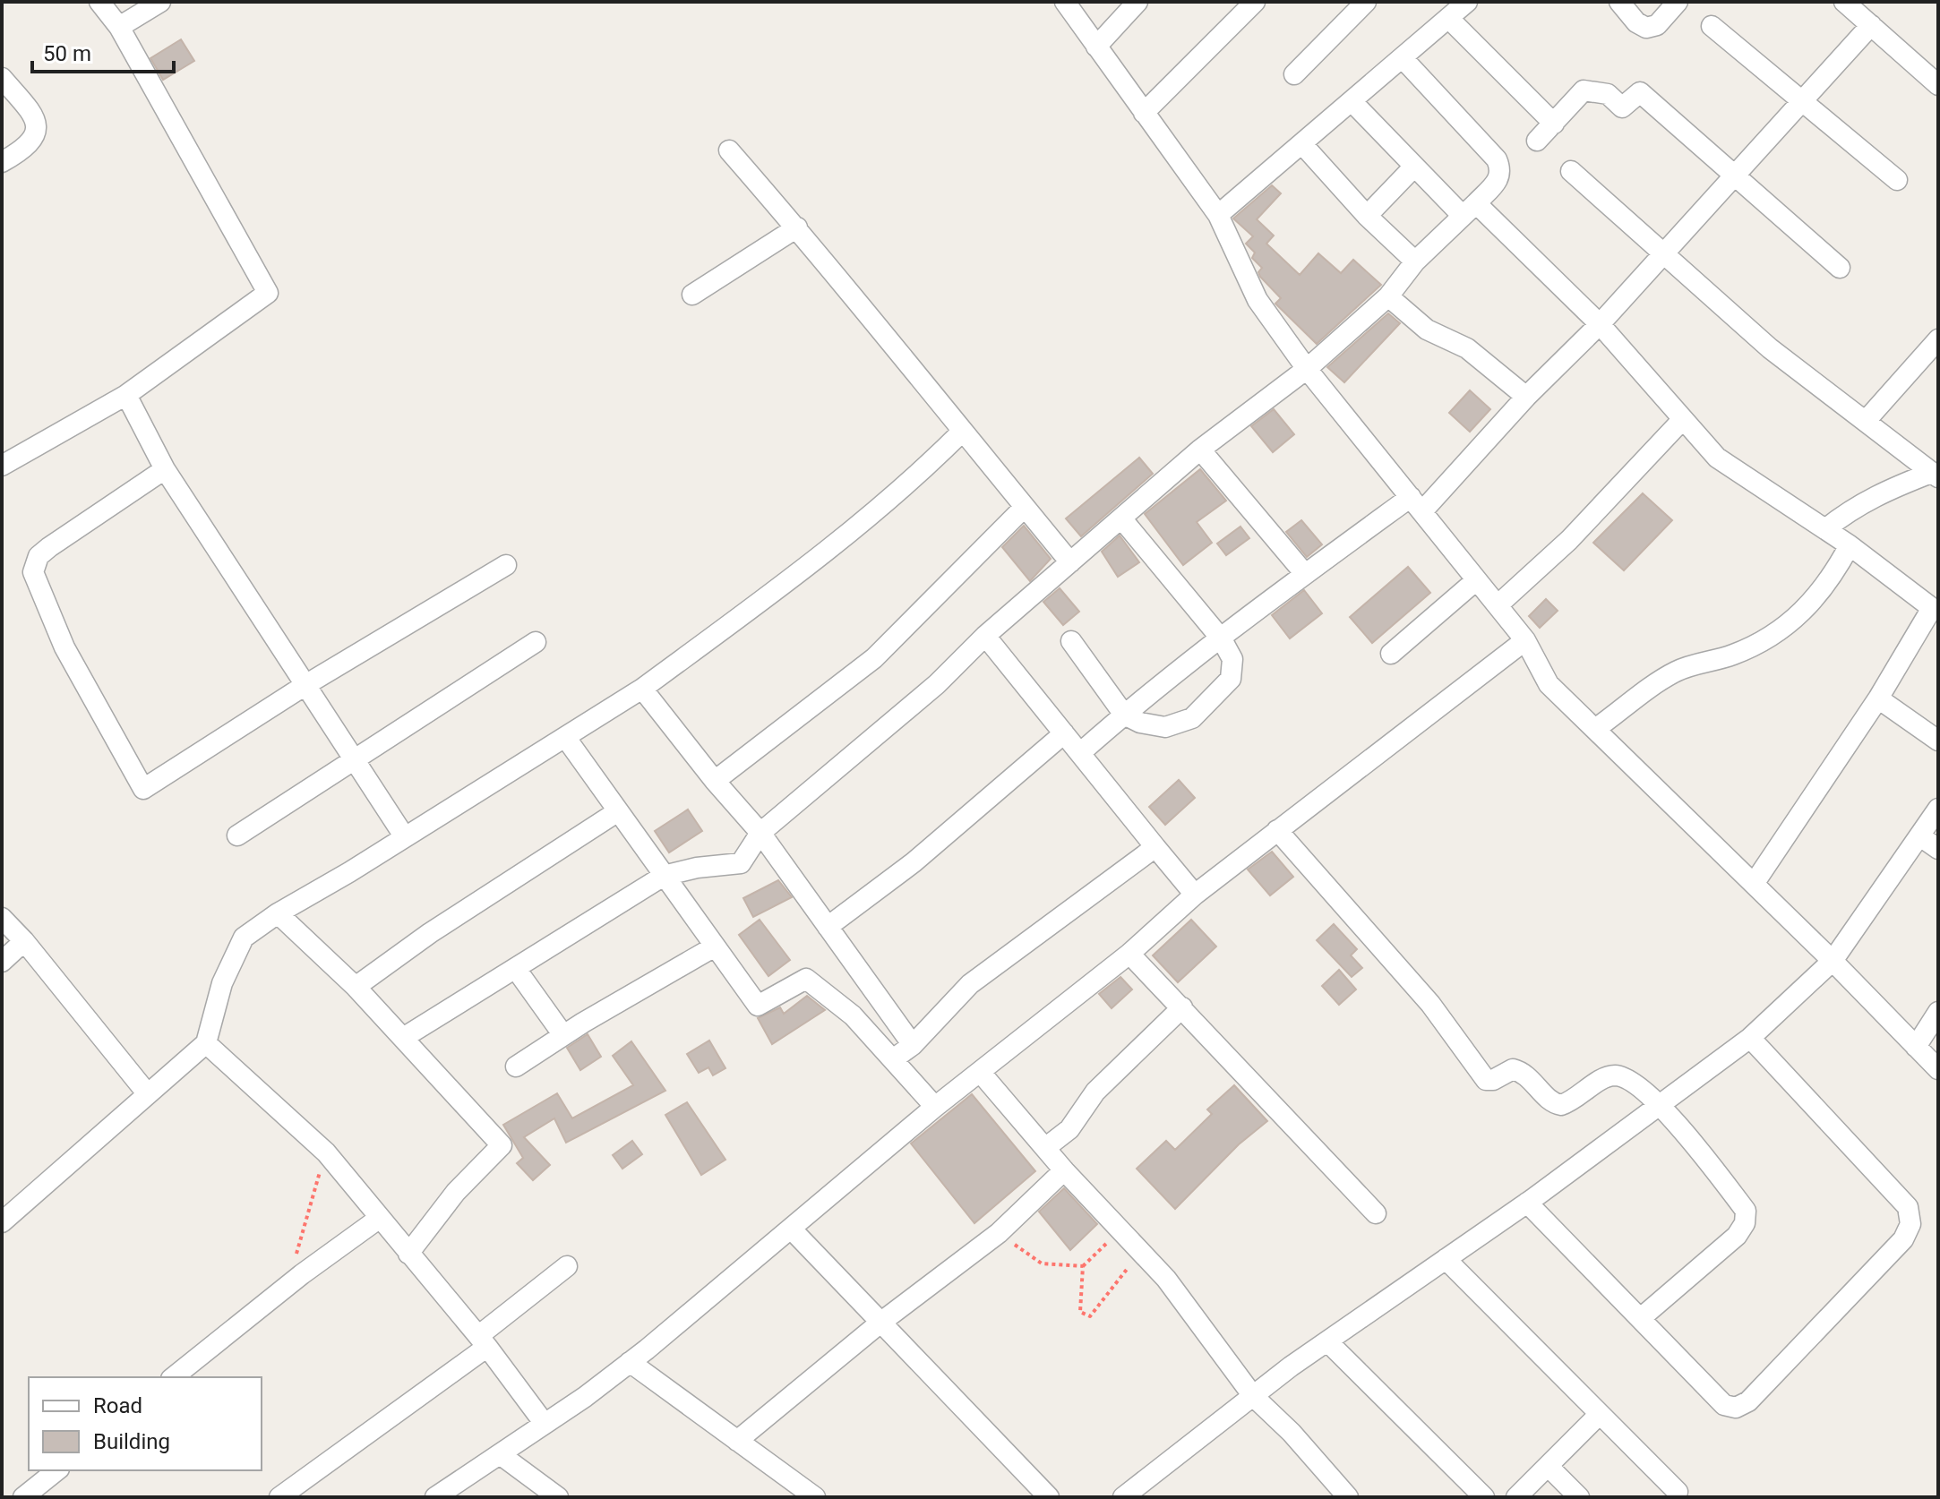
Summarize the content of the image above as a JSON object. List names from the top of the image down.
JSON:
{
  "legend": ["Road", "Building"],
  "scale_bar": "50 m"
}
